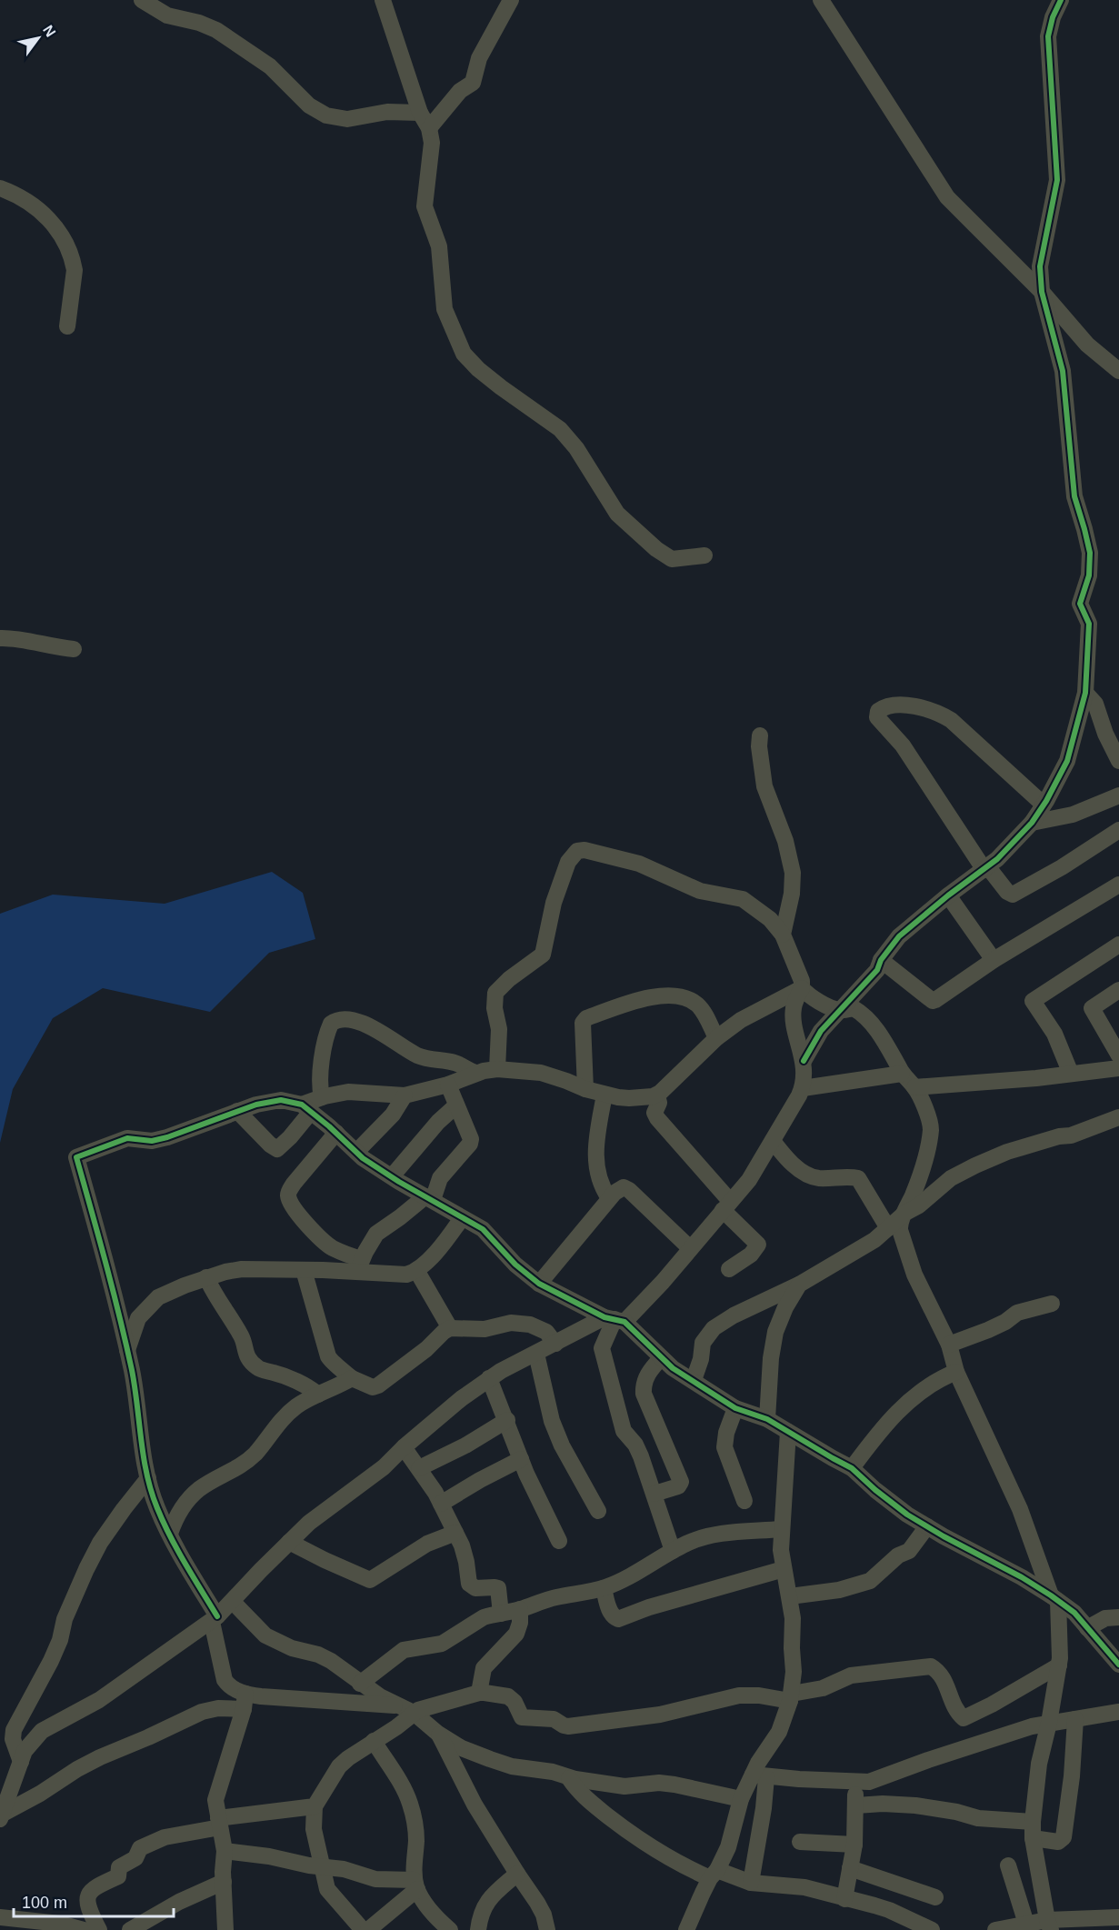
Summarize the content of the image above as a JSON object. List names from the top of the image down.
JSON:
{
  "scale_bar": "100 m",
  "north": "top right"
}
